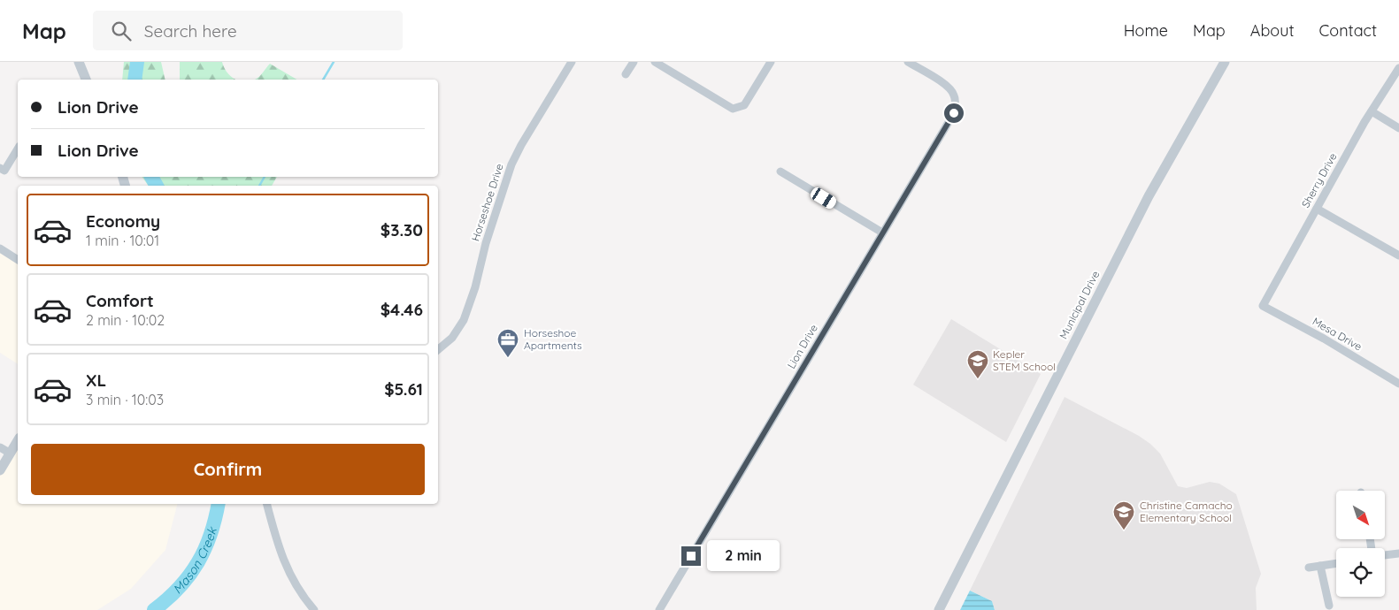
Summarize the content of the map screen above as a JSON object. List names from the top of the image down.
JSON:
{
  "streets": {
    "street": [
      "Sherry Drive",
      "Horseshoe Drive",
      "Municipal Drive",
      "Mesa Drive",
      "Lion Drive"
    ]
  },
  "crossings": [
    ["Sherry Drive", "Mesa Drive"]
  ],
  "water": ["Mason Creek"],
  "places": {
    "office": ["Horseshoe Apartments"],
    "school or university": ["Kepler STEM School", "Christine Camacho Elementary School"]
  },
  "north": "bottom right",
  "page": {
    "header": "Map",
    "search": "Search here",
    "nav": [
      "Home",
      "Map",
      "About",
      "Contact"
    ],
    "banner": ["Lion Drive", "Lion Drive"],
    "list": [
      {
        "name": "Economy",
        "note": "1 min · 10:01",
        "value": "$3.30"
      },
      {
        "name": "Comfort",
        "note": "2 min · 10:02",
        "value": "$4.46"
      },
      {
        "name": "XL",
        "note": "3 min · 10:03",
        "value": "$5.61"
      }
    ],
    "buttons": "Confirm",
    "bubble": "2 min"
  }
}
